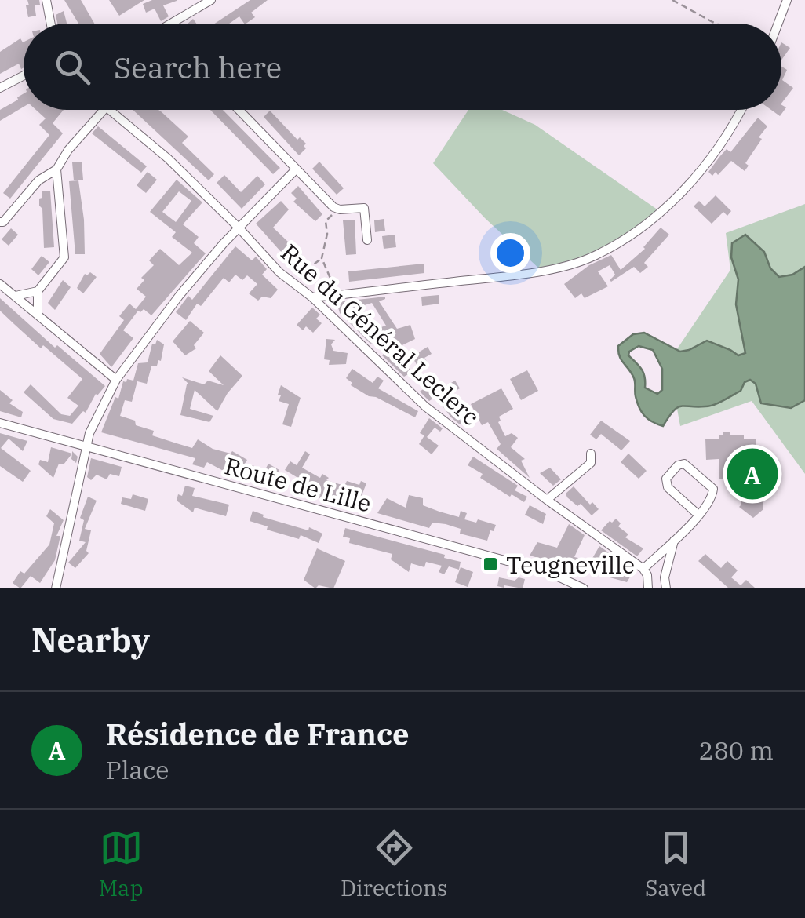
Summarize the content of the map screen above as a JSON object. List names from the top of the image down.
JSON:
{
  "streets": {
    "street": ["Rue du Général Leclerc", "Route de Lille"]
  },
  "places": {
    "transit": ["Teugneville"]
  },
  "page": {
    "search": "Search here",
    "pins": "A",
    "heading": "Nearby",
    "list": [
      {
        "mark": "A",
        "name": "Résidence de France",
        "note": "Place",
        "value": "280 m"
      }
    ],
    "nav": ["Map", "Directions", "Saved"]
  }
}
